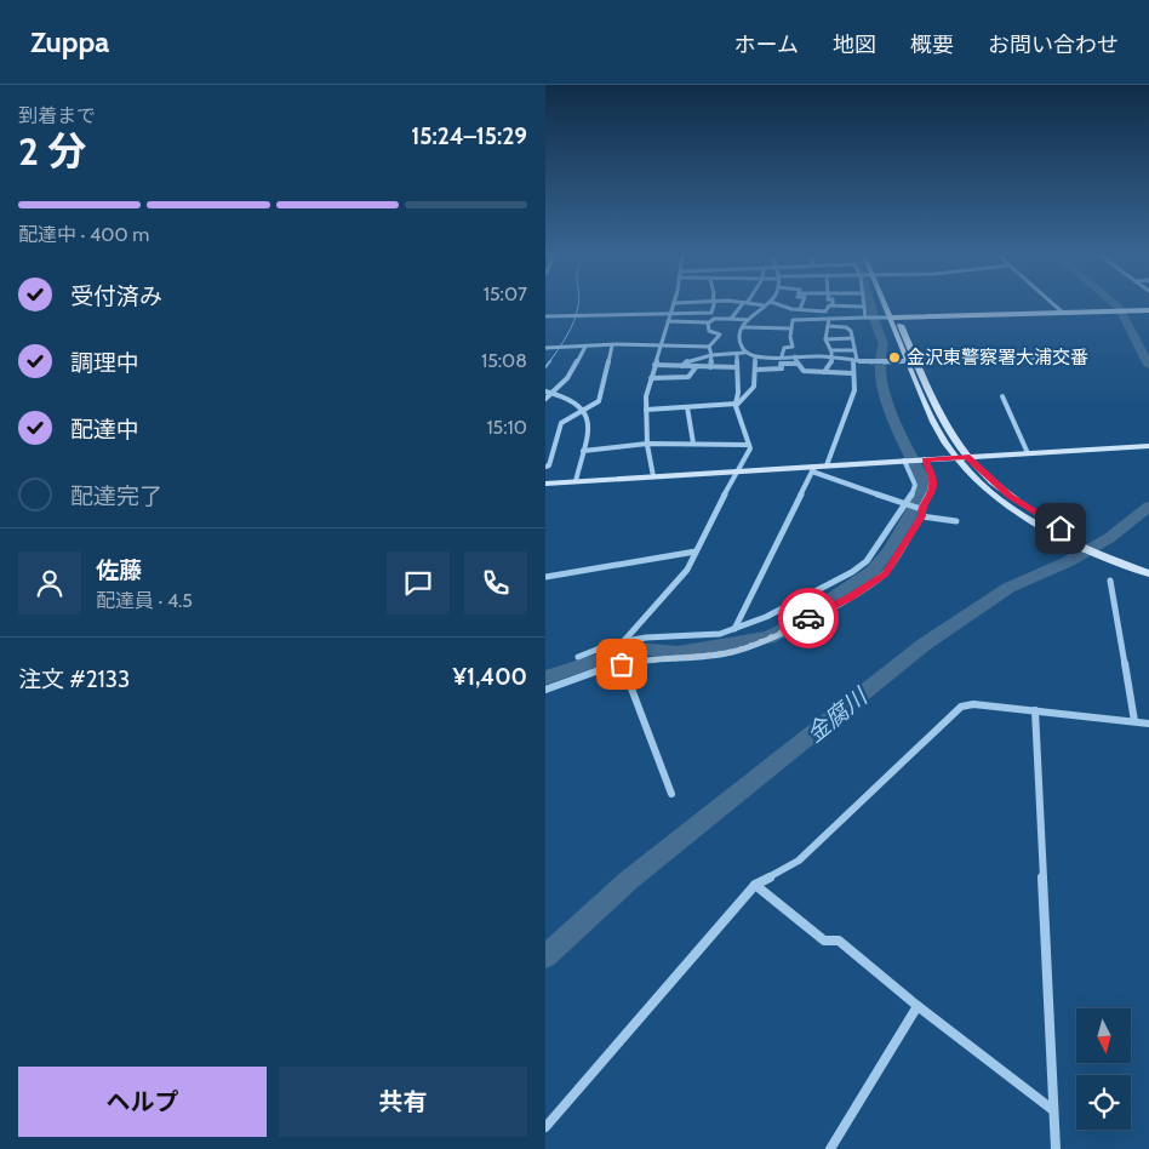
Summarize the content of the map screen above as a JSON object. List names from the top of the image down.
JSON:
{
  "water": ["金腐川"],
  "places": ["金沢東警察署大浦交番"],
  "north": "bottom",
  "page": {
    "header": "Zuppa",
    "nav": [
      "ホーム",
      "地図",
      "概要",
      "お問い合わせ"
    ],
    "heading": ["2 分", "到着まで", "15:24–15:29"],
    "panel": [
      "佐藤",
      "配達員 · 4.5",
      "注文 #2133",
      "¥1,400"
    ],
    "bar": "配達中 · 400 m",
    "list": [
      ["受付済み", "15:07"],
      ["調理中", "15:08"],
      ["配達中", "15:10"],
      "配達完了"
    ],
    "buttons": ["ヘルプ", "共有"]
  }
}
